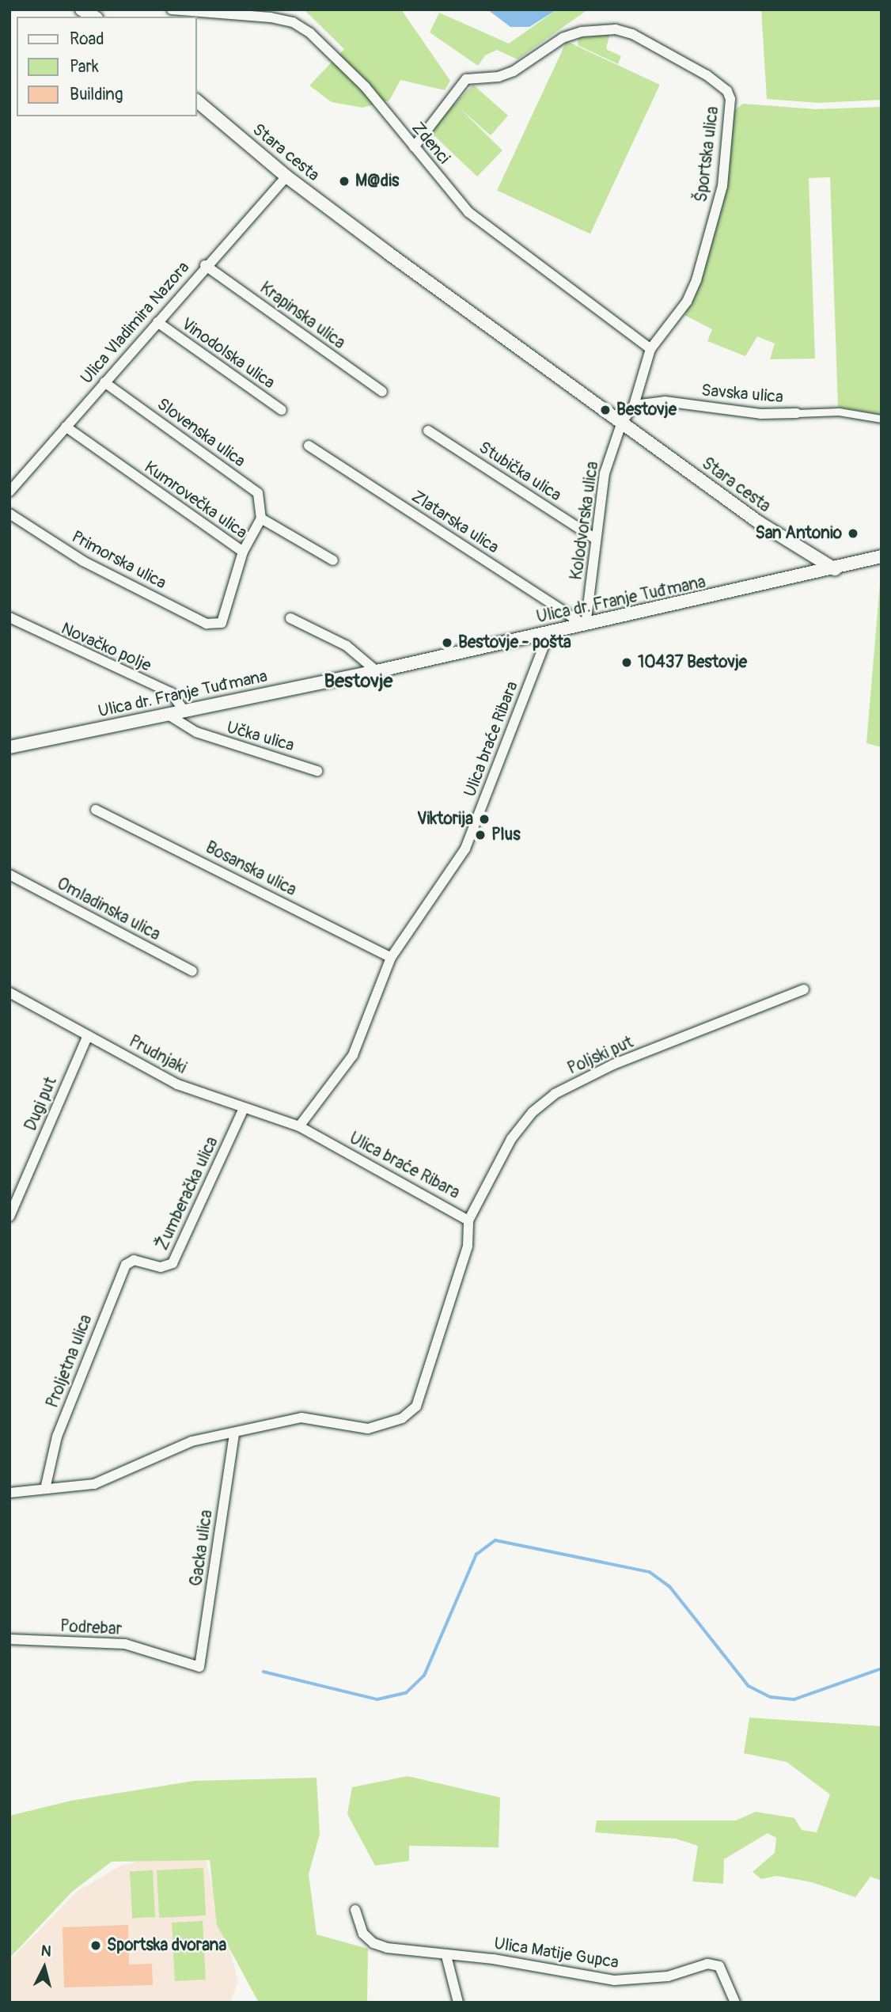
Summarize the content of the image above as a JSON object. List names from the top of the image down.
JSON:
{
  "streets": {
    "main road": ["Stara cesta", "Ulica dr. Franje Tuđmana"],
    "street": [
      "Zdenci",
      "Športska ulica",
      "Krapinska ulica",
      "Ulica Vladimira Nazora",
      "Vinodolska ulica",
      "Savska ulica",
      "Slovenska ulica",
      "Stubička ulica",
      "Kumrovečka ulica",
      "Kolodvorska ulica",
      "Zlatarska ulica",
      "Primorska ulica",
      "Novačko polje",
      "Učka ulica",
      "Ulica braće Ribara",
      "Bosanska ulica",
      "Omladinska ulica",
      "Prudnjaki",
      "Poljski put",
      "Dugi put",
      "Žumberačka ulica",
      "Proljetna ulica",
      "Gacka ulica",
      "Podrebar",
      "Ulica Matije Gupca"
    ]
  },
  "crossings": [
    ["Zdenci", "Športska ulica"],
    ["Zdenci", "Kolodvorska ulica"],
    ["Stara cesta", "Ulica Vladimira Nazora"],
    ["Stara cesta", "Kolodvorska ulica"],
    ["Stara cesta", "Ulica dr. Franje Tuđmana"],
    ["Športska ulica", "Kolodvorska ulica"],
    ["Krapinska ulica", "Ulica Vladimira Nazora"],
    ["Ulica Vladimira Nazora", "Vinodolska ulica"],
    ["Ulica Vladimira Nazora", "Slovenska ulica"],
    ["Ulica Vladimira Nazora", "Kumrovečka ulica"],
    ["Savska ulica", "Kolodvorska ulica"],
    ["Stubička ulica", "Kolodvorska ulica"],
    ["Kumrovečka ulica", "Primorska ulica"],
    ["Kolodvorska ulica", "Zlatarska ulica"],
    ["Kolodvorska ulica", "Ulica dr. Franje Tuđmana"],
    ["Zlatarska ulica", "Ulica dr. Franje Tuđmana"],
    ["Ulica dr. Franje Tuđmana", "Novačko polje"],
    ["Ulica dr. Franje Tuđmana", "Učka ulica"],
    ["Ulica dr. Franje Tuđmana", "Ulica braće Ribara"],
    ["Ulica braće Ribara", "Bosanska ulica"],
    ["Ulica braće Ribara", "Prudnjaki"],
    ["Ulica braće Ribara", "Poljski put"],
    ["Ulica braće Ribara", "Proljetna ulica"],
    ["Ulica braće Ribara", "Gacka ulica"],
    ["Prudnjaki", "Dugi put"],
    ["Prudnjaki", "Žumberačka ulica"],
    ["Žumberačka ulica", "Proljetna ulica"],
    ["Gacka ulica", "Podrebar"]
  ],
  "districts": ["Bestovje"],
  "places": [
    "M@dis",
    "Bestovje",
    "San Antonio",
    "Bestovje - pošta",
    "10437 Bestovje",
    "Viktorija",
    "Plus",
    "Sportska dvorana"
  ],
  "legend": ["Road", "Park", "Building"],
  "north": "top"
}
